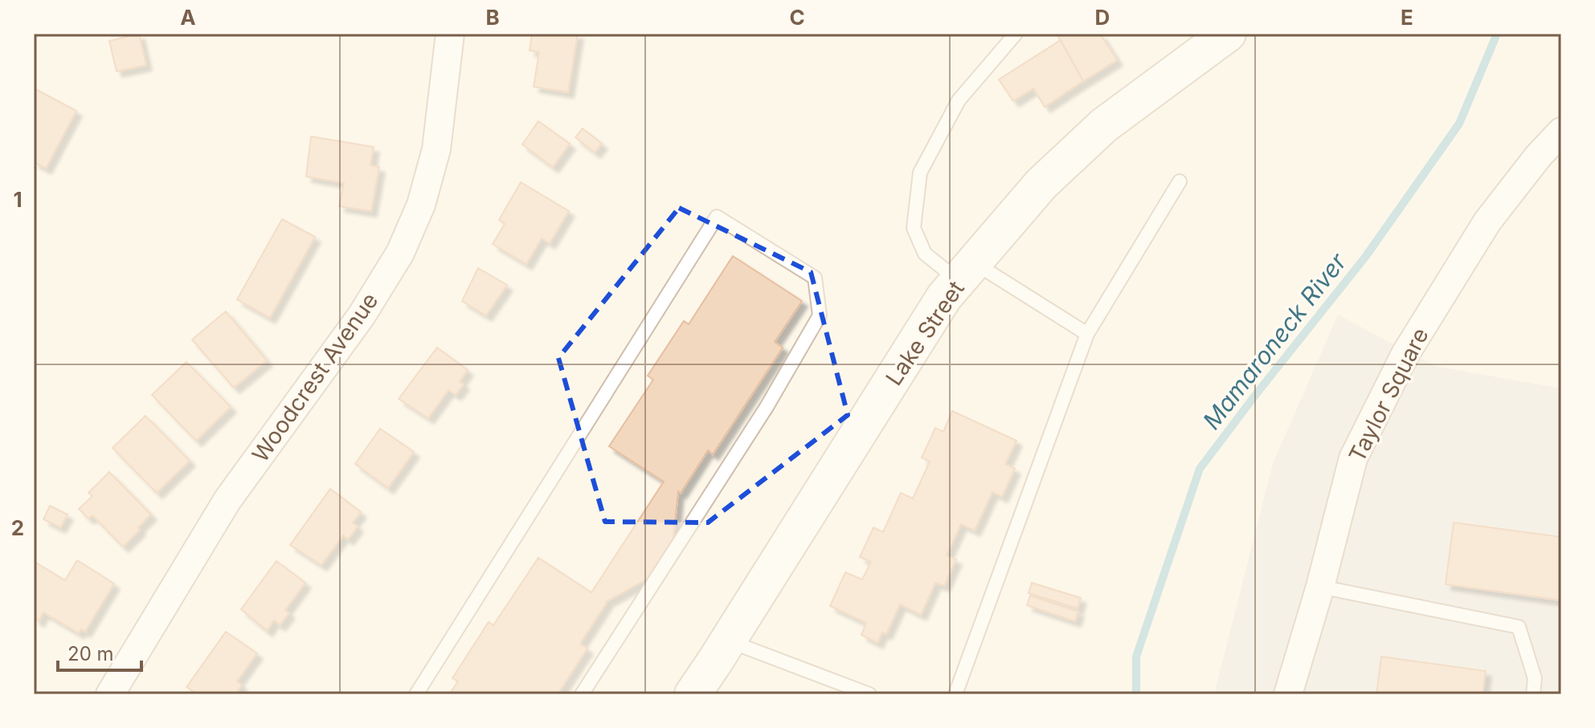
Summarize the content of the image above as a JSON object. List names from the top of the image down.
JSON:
{
  "streets": {
    "main road": ["Lake Street"],
    "street": ["Woodcrest Avenue", "Taylor Square"]
  },
  "water": ["Mamaroneck River"],
  "scale_bar": "20 m",
  "grid": {
    "columns": [
      "A",
      "B",
      "C",
      "D",
      "E"
    ],
    "rows": ["1", "2"]
  }
}
